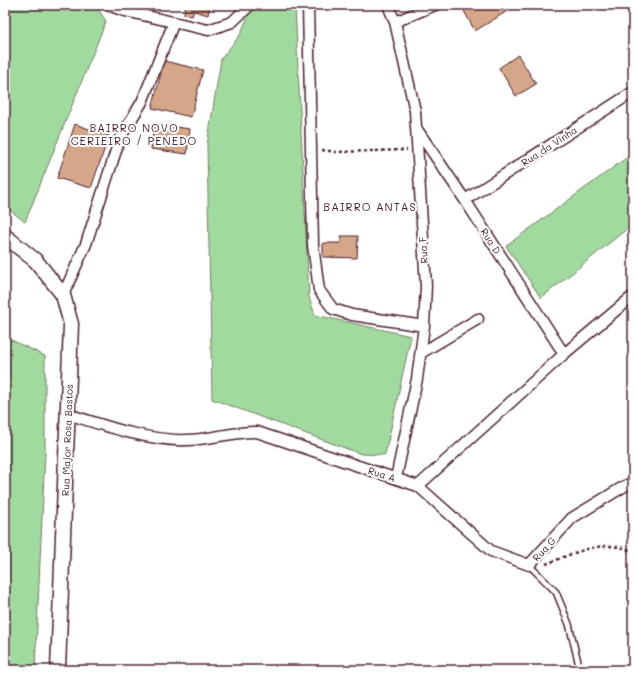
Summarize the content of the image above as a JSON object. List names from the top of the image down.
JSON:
{
  "streets": {
    "main road": ["Rua Major Rosa Bastos"],
    "street": [
      "Rua da Vinha",
      "Rua D",
      "Rua F",
      "Rua A",
      "Rua G"
    ]
  },
  "crossings": [
    ["Rua da Vinha", "Rua D"],
    ["Rua D", "Rua F"],
    ["Rua F", "Rua A"],
    ["Rua Major Rosa Bastos", "Rua A"],
    ["Rua A", "Rua G"]
  ],
  "districts": ["BAIRRO NOVO CERIEIRO / PENEDO", "BAIRRO ANTAS"]
}
